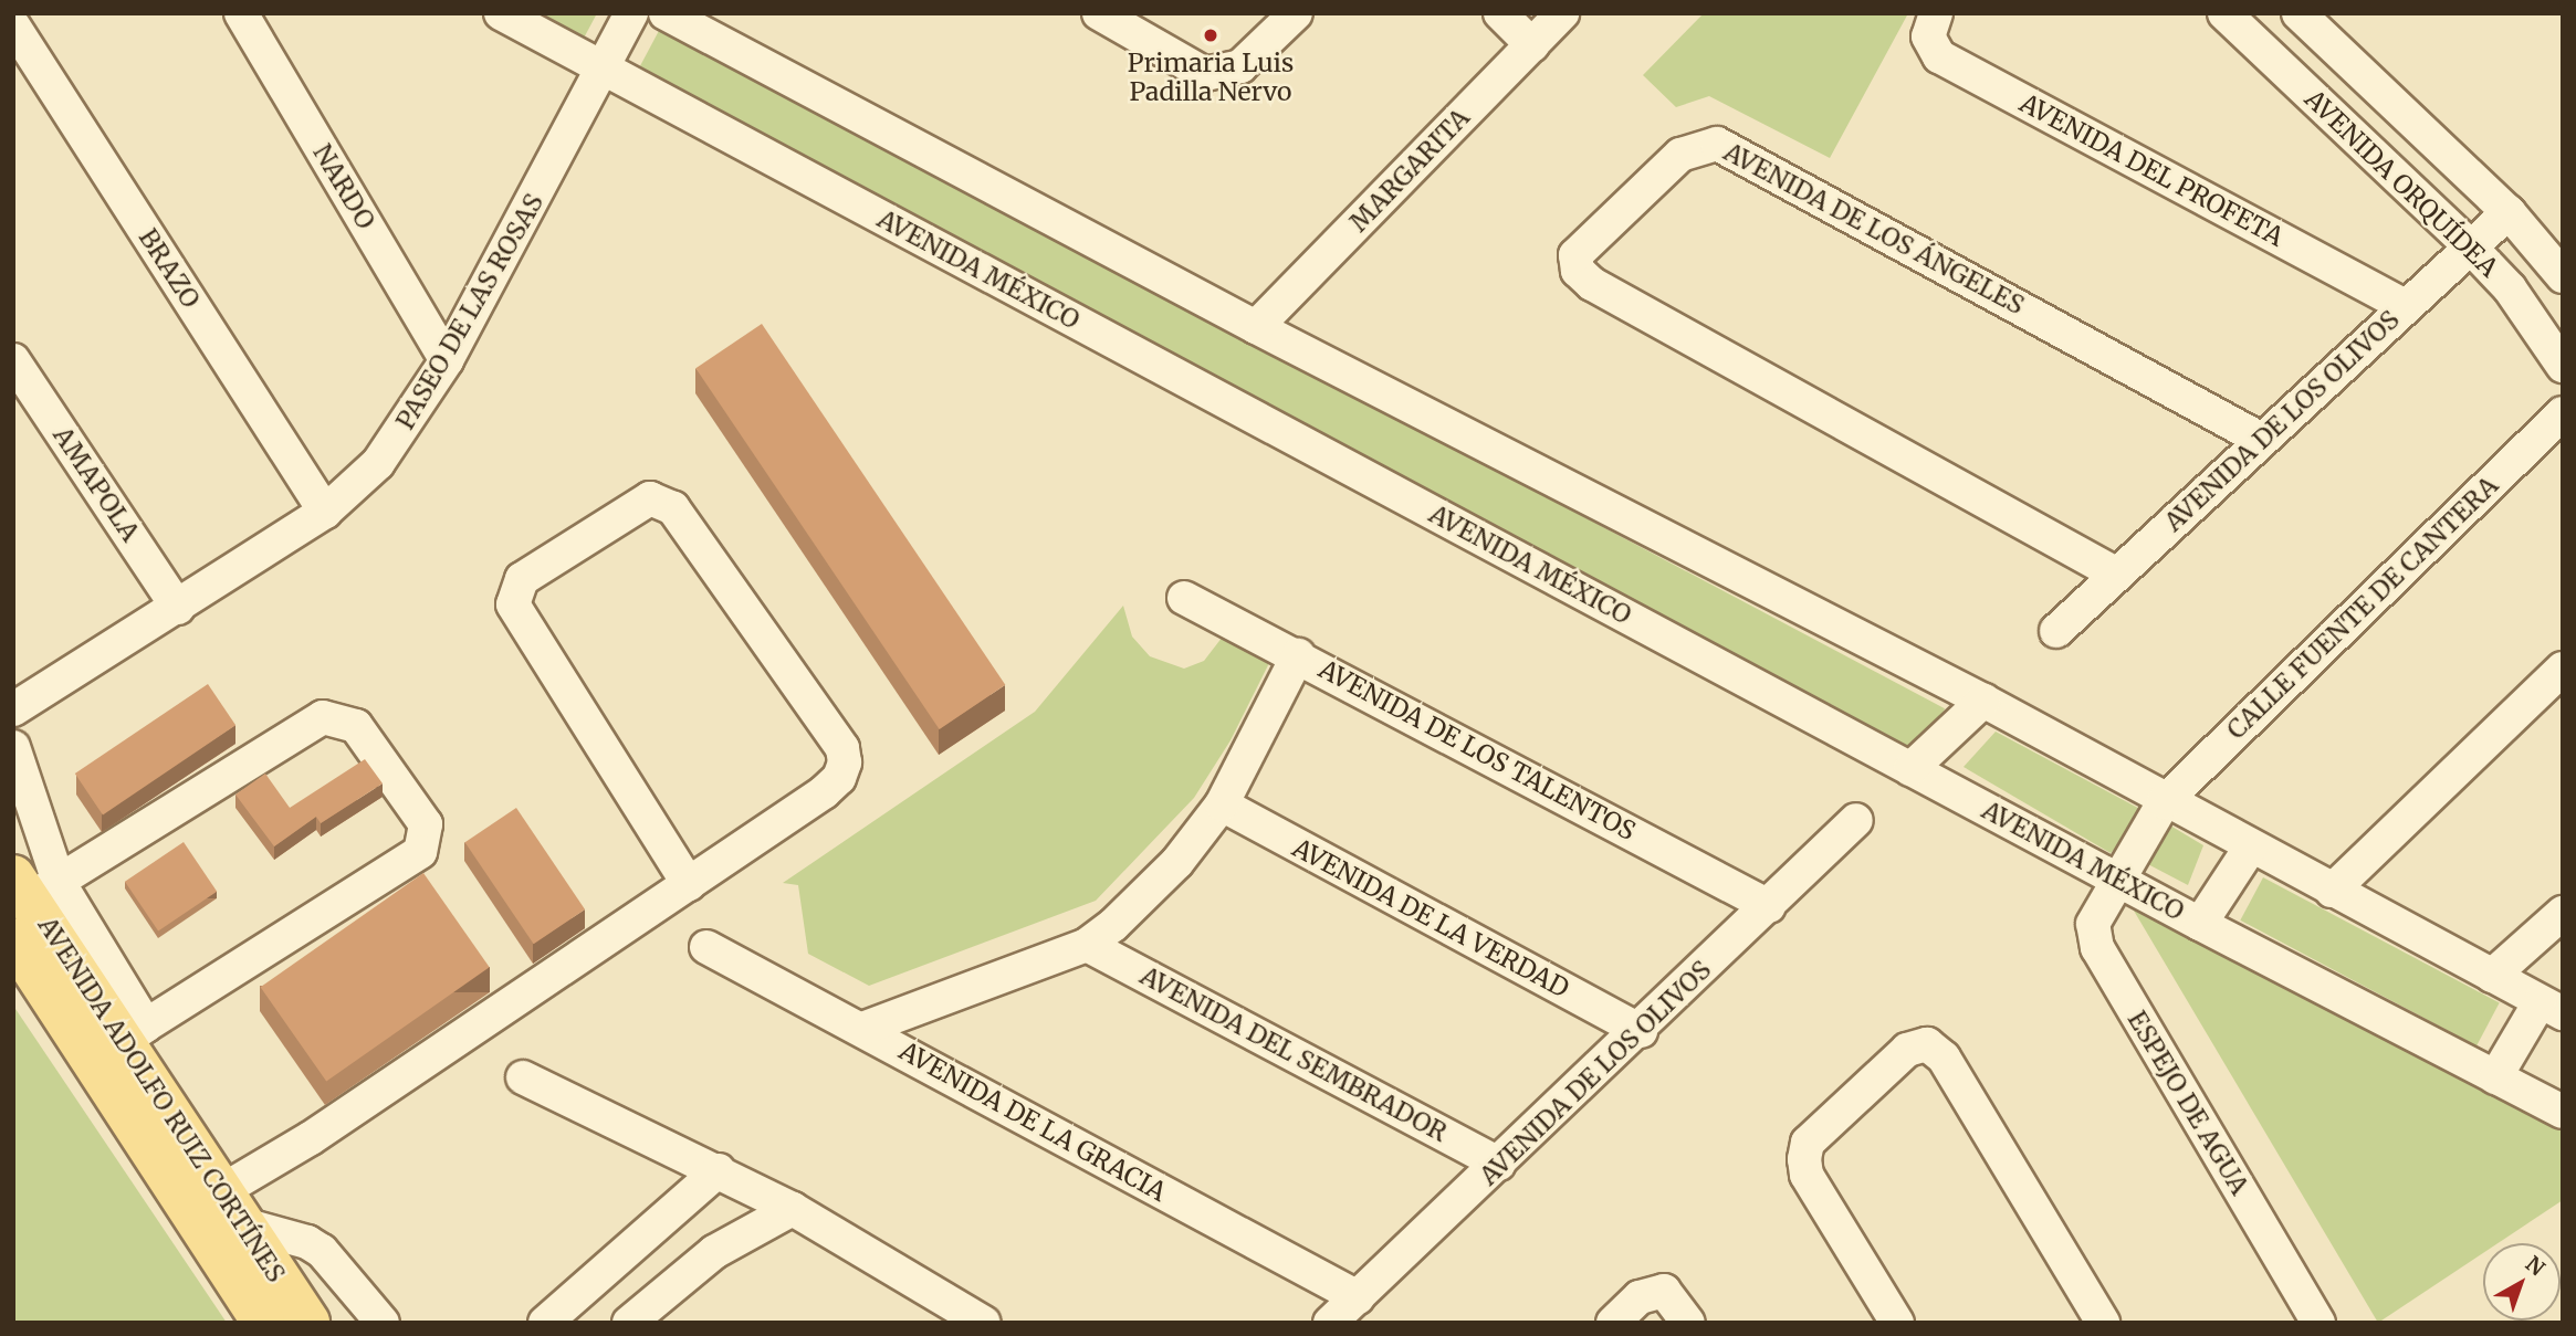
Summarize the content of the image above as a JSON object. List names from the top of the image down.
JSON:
{
  "streets": {
    "main road": ["AVENIDA ADOLFO RUIZ CORTÍNES"],
    "street": [
      "MARGARITA",
      "AVENIDA DEL PROFETA",
      "AVENIDA ORQUÍDEA",
      "NARDO",
      "AVENIDA DE LOS ÁNGELES",
      "BRAZO",
      "AVENIDA MÉXICO",
      "PASEO DE LAS ROSAS",
      "AVENIDA DE LOS OLIVOS",
      "AMAPOLA",
      "CALLE FUENTE DE CANTERA",
      "AVENIDA DE LOS TALENTOS",
      "AVENIDA DE LA VERDAD",
      "AVENIDA DEL SEMBRADOR",
      "ESPEJO DE AGUA",
      "AVENIDA DE LA GRACIA"
    ]
  },
  "crossings": [
    ["AVENIDA DEL PROFETA", "AVENIDA DE LOS OLIVOS"],
    ["AVENIDA ORQUÍDEA", "AVENIDA DE LOS OLIVOS"],
    ["NARDO", "PASEO DE LAS ROSAS"],
    ["AVENIDA DE LOS ÁNGELES", "AVENIDA DE LOS OLIVOS"],
    ["BRAZO", "PASEO DE LAS ROSAS"],
    ["AVENIDA MÉXICO", "PASEO DE LAS ROSAS"],
    ["AVENIDA MÉXICO", "CALLE FUENTE DE CANTERA"],
    ["AVENIDA MÉXICO", "ESPEJO DE AGUA"],
    ["PASEO DE LAS ROSAS", "AMAPOLA"],
    ["AVENIDA DE LOS OLIVOS", "AVENIDA DE LOS TALENTOS"],
    ["AVENIDA DE LOS OLIVOS", "AVENIDA DE LA VERDAD"],
    ["AVENIDA DE LOS OLIVOS", "AVENIDA DEL SEMBRADOR"],
    ["AVENIDA DE LOS OLIVOS", "AVENIDA DE LA GRACIA"],
    ["CALLE FUENTE DE CANTERA", "ESPEJO DE AGUA"]
  ],
  "places": ["Primaria Luis Padilla Nervo"],
  "north": "top right"
}
